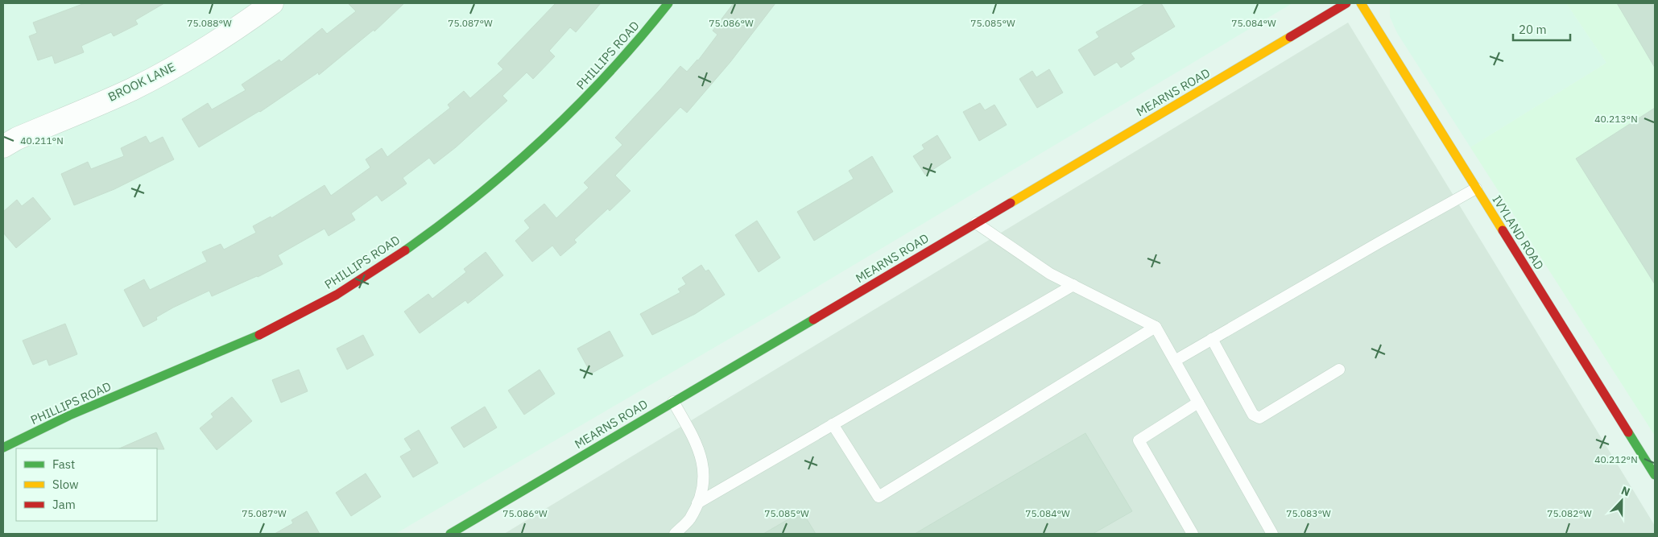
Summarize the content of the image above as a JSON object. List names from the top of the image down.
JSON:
{
  "streets": {
    "street": [
      "PHILLIPS ROAD",
      "BROOK LANE",
      "MEARNS ROAD",
      "IVYLAND ROAD"
    ]
  },
  "legend": ["Fast", "Slow", "Jam"],
  "scale_bar": "20 m",
  "north": "top",
  "coordinates": [
    "75.087°W",
    "75.086°W",
    "75.085°W",
    "75.084°W",
    "75.088°W",
    "40.213°N",
    "40.211°N",
    "40.212°N",
    "75.083°W",
    "75.082°W"
  ]
}
